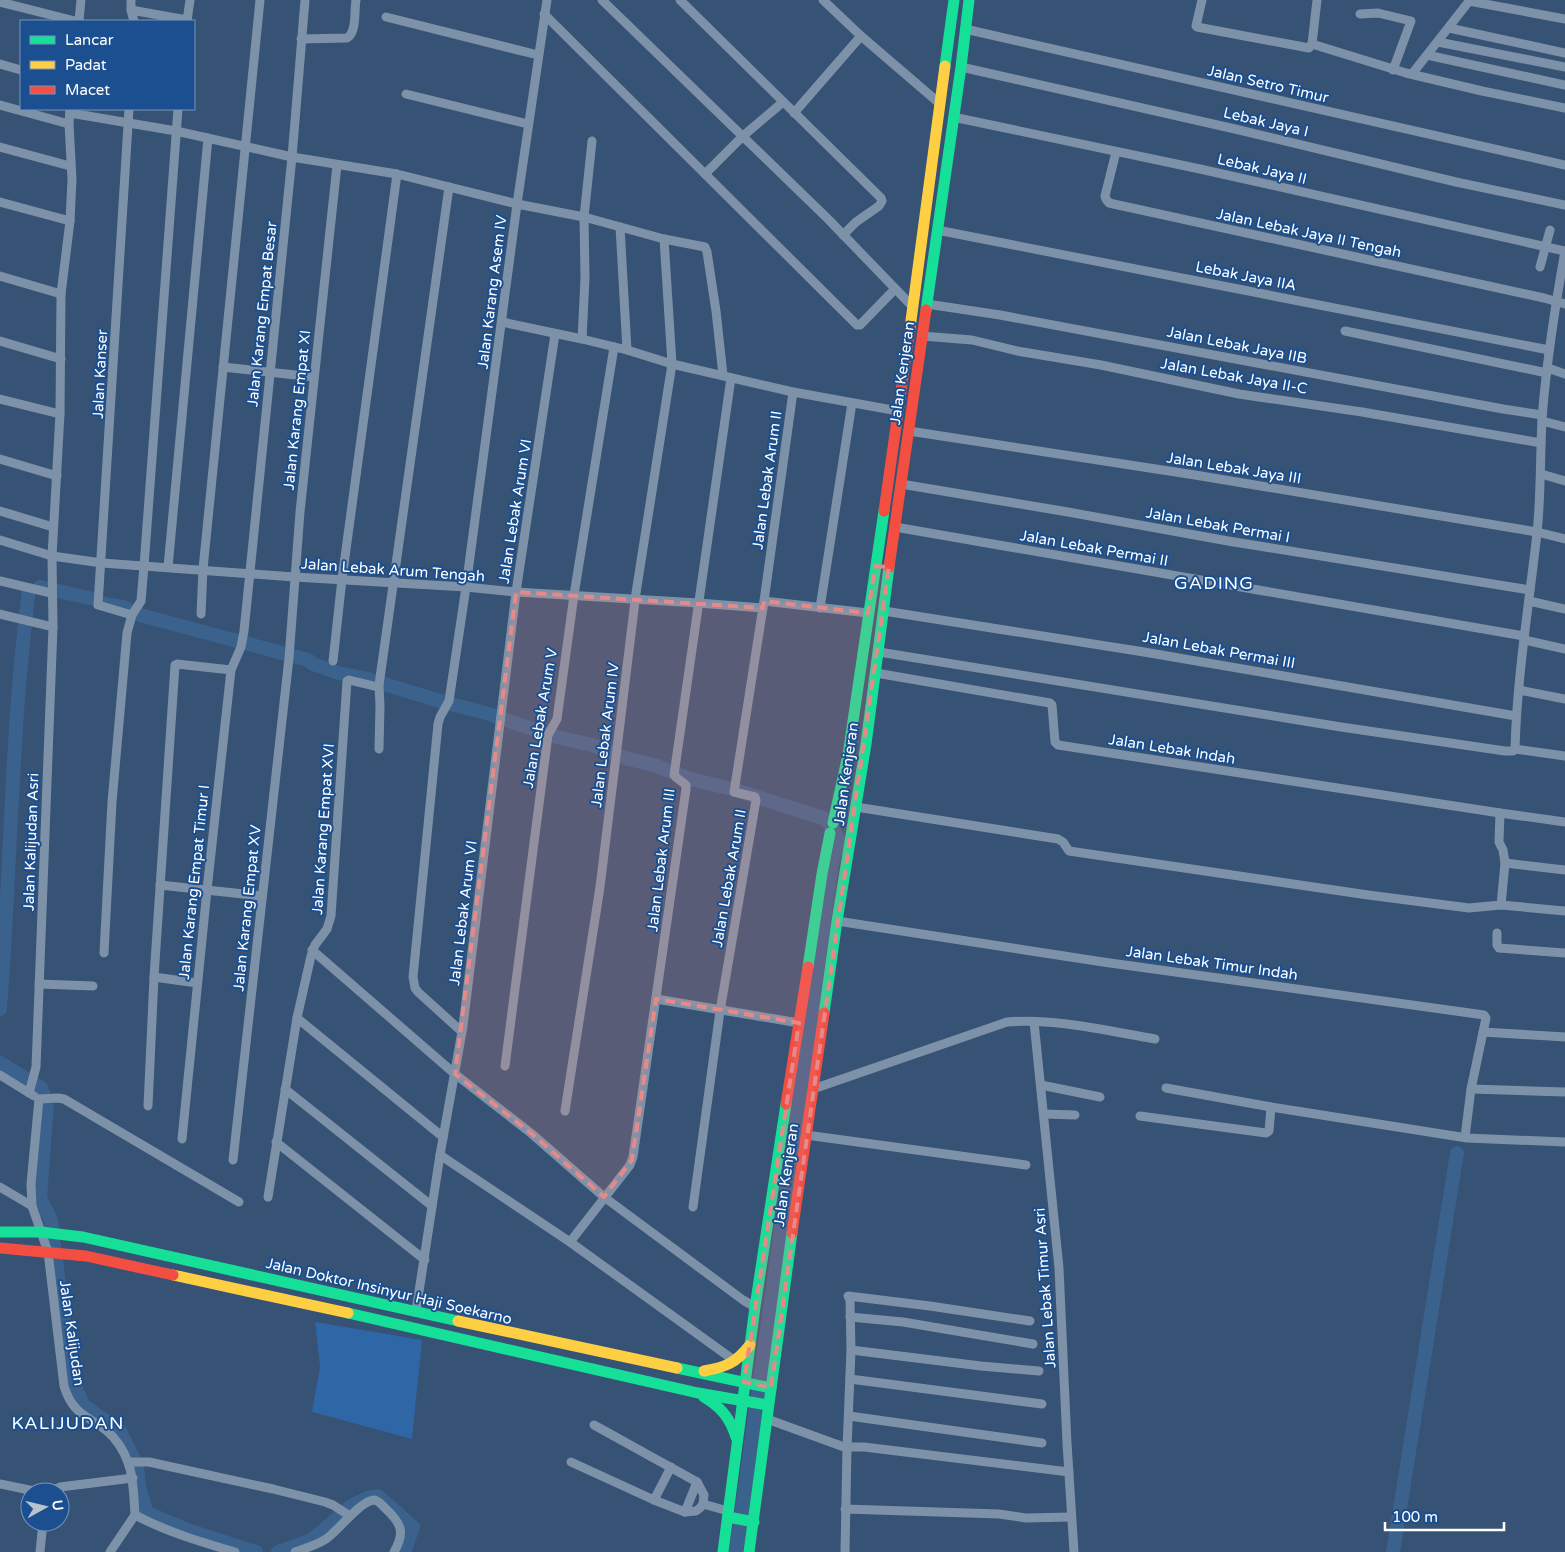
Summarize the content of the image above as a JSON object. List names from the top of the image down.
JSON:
{
  "streets": {
    "main road": ["Jalan Kenjeran", "Jalan Doktor Insinyur Haji Soekarno"],
    "street": [
      "Jalan Setro Timur",
      "Lebak Jaya I",
      "Lebak Jaya II",
      "Jalan Lebak Jaya II Tengah",
      "Lebak Jaya IIA",
      "Jalan Karang Asem IV",
      "Jalan Karang Empat Besar",
      "Jalan Lebak Jaya IIB",
      "Jalan Kanser",
      "Jalan Lebak Jaya II-C",
      "Jalan Karang Empat XI",
      "Jalan Lebak Jaya III",
      "Jalan Lebak Arum II",
      "Jalan Lebak Arum VI",
      "Jalan Lebak Permai I",
      "Jalan Lebak Permai II",
      "Jalan Lebak Arum Tengah",
      "Jalan Lebak Permai III",
      "Jalan Lebak Arum V",
      "Jalan Lebak Arum IV",
      "Jalan Lebak Indah",
      "Jalan Karang Empat XVI",
      "Jalan Kalijudan Asri",
      "Jalan Lebak Arum III",
      "Jalan Karang Empat Timur I",
      "Jalan Karang Empat XV",
      "Jalan Lebak Timur Indah",
      "Jalan Lebak Timur Asri",
      "Jalan Kalijudan"
    ]
  },
  "crossings": [
    ["Jalan Setro Timur", "Jalan Kenjeran"],
    ["Lebak Jaya I", "Jalan Kenjeran"],
    ["Lebak Jaya II", "Jalan Lebak Jaya II Tengah"],
    ["Lebak Jaya II", "Jalan Kenjeran"],
    ["Lebak Jaya IIA", "Jalan Kenjeran"],
    ["Jalan Karang Asem IV", "Jalan Lebak Arum Tengah"],
    ["Jalan Karang Empat Besar", "Jalan Lebak Arum Tengah"],
    ["Jalan Karang Empat Besar", "Jalan Karang Empat Timur I"],
    ["Jalan Lebak Jaya IIB", "Jalan Kenjeran"],
    ["Jalan Kenjeran", "Jalan Lebak Jaya II-C"],
    ["Jalan Kenjeran", "Jalan Lebak Jaya III"],
    ["Jalan Kenjeran", "Jalan Lebak Permai I"],
    ["Jalan Kenjeran", "Jalan Lebak Permai II"],
    ["Jalan Kenjeran", "Jalan Lebak Arum Tengah"],
    ["Jalan Kenjeran", "Jalan Lebak Permai III"],
    ["Jalan Kenjeran", "Jalan Lebak Indah"],
    ["Jalan Kenjeran", "Jalan Lebak Timur Indah"],
    ["Jalan Kenjeran", "Jalan Doktor Insinyur Haji Soekarno"],
    ["Jalan Kanser", "Jalan Lebak Arum Tengah"],
    ["Jalan Karang Empat XI", "Jalan Lebak Arum Tengah"],
    ["Jalan Karang Empat XI", "Jalan Karang Empat XV"],
    ["Jalan Lebak Arum II", "Jalan Lebak Arum Tengah"],
    ["Jalan Lebak Arum VI", "Jalan Lebak Arum Tengah"],
    ["Jalan Lebak Arum VI", "Jalan Doktor Insinyur Haji Soekarno"],
    ["Jalan Lebak Arum Tengah", "Jalan Lebak Arum V"],
    ["Jalan Lebak Arum Tengah", "Jalan Lebak Arum IV"],
    ["Jalan Lebak Arum Tengah", "Jalan Kalijudan Asri"],
    ["Jalan Lebak Arum Tengah", "Jalan Lebak Arum III"],
    ["Jalan Lebak Arum IV", "Jalan Lebak Arum III"],
    ["Jalan Doktor Insinyur Haji Soekarno", "Jalan Kalijudan"]
  ],
  "districts": ["GADING", "KALIJUDAN"],
  "legend": ["Lancar", "Padat", "Macet"],
  "scale_bar": "100 m",
  "north": "right"
}
